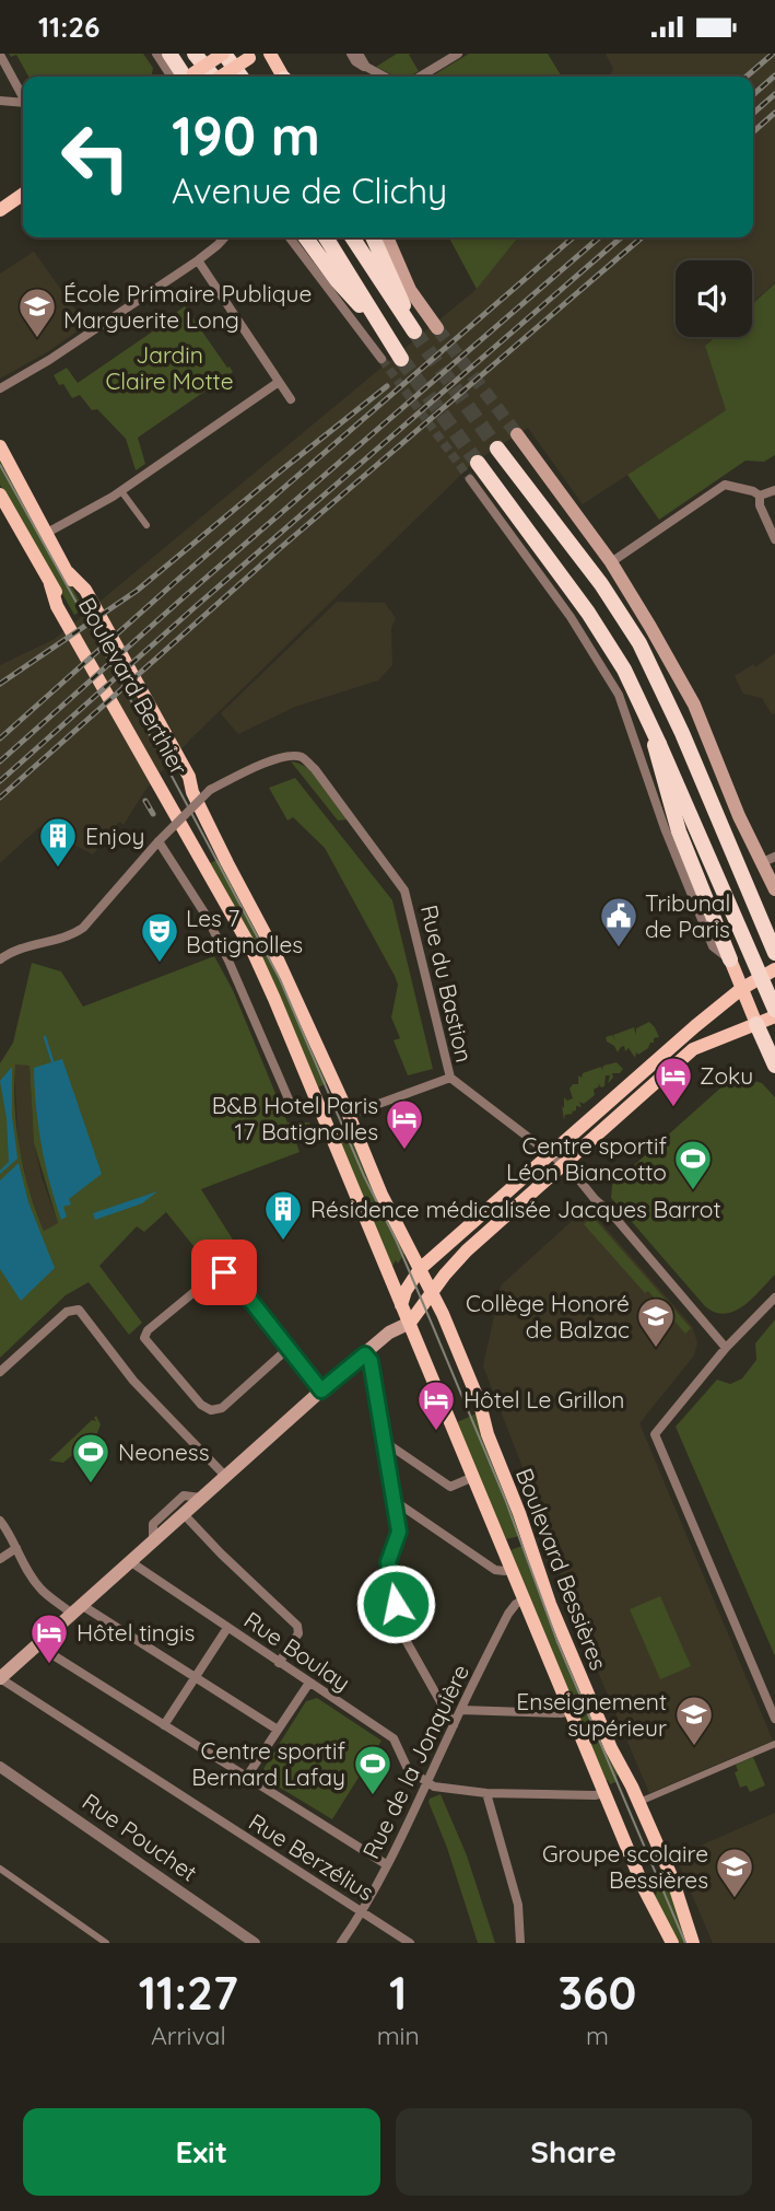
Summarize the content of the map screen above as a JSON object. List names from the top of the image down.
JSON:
{
  "streets": {
    "main road": ["Boulevard Berthier", "Boulevard Bessières"],
    "street": [
      "Rue du Bastion",
      "Rue Boulay",
      "Rue de la Jonquière",
      "Rue Pouchet",
      "Rue Berzélius"
    ]
  },
  "crossings": [
    ["Boulevard Berthier", "Boulevard Bessières"],
    ["Boulevard Bessières", "Rue de la Jonquière"],
    ["Rue Boulay", "Rue de la Jonquière"],
    ["Rue de la Jonquière", "Rue Berzélius"]
  ],
  "parks": ["Jardin Claire Motte"],
  "places": {
    "school or university": [
      "École Primaire Publique Marguerite Long",
      "Collège Honoré de Balzac",
      "Enseignement supérieur",
      "Groupe scolaire Bessières"
    ],
    "building": ["Enjoy", "Résidence médicalisée Jacques Barrot"],
    "public building": ["Tribunal de Paris"],
    "theatre": ["Les 7 Batignolles"],
    "hotel": [
      "Zoku",
      "B&B Hotel Paris 17 Batignolles",
      "Hôtel Le Grillon",
      "Hôtel tingis"
    ],
    "sports": ["Centre sportif Léon Biancotto", "Neoness", "Centre sportif Bernard Lafay"]
  },
  "page": {
    "status": "11:26",
    "turn": ["190 m", "Avenue de Clichy"],
    "eta": [
      "11:27",
      "Arrival",
      "1",
      "min",
      "360",
      "m"
    ],
    "buttons": ["Exit", "Share"]
  }
}
